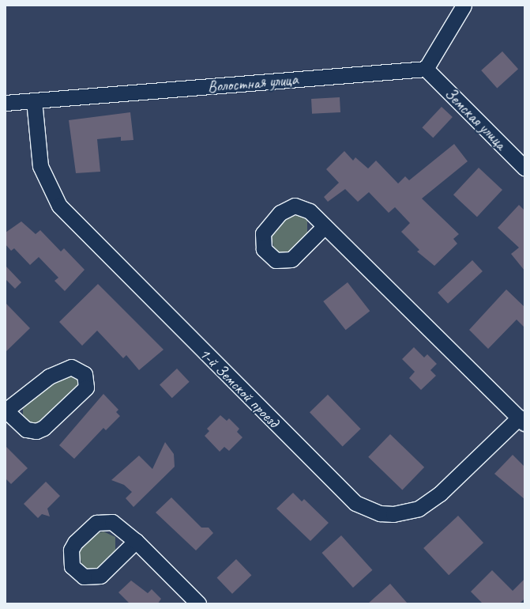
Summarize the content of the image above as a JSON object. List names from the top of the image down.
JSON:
{
  "streets": {
    "street": ["Волостная улица", "Земская улица", "1-й Земской проезд"]
  },
  "crossings": [
    ["Волостная улица", "Земская улица"],
    ["Волостная улица", "1-й Земской проезд"]
  ]
}
